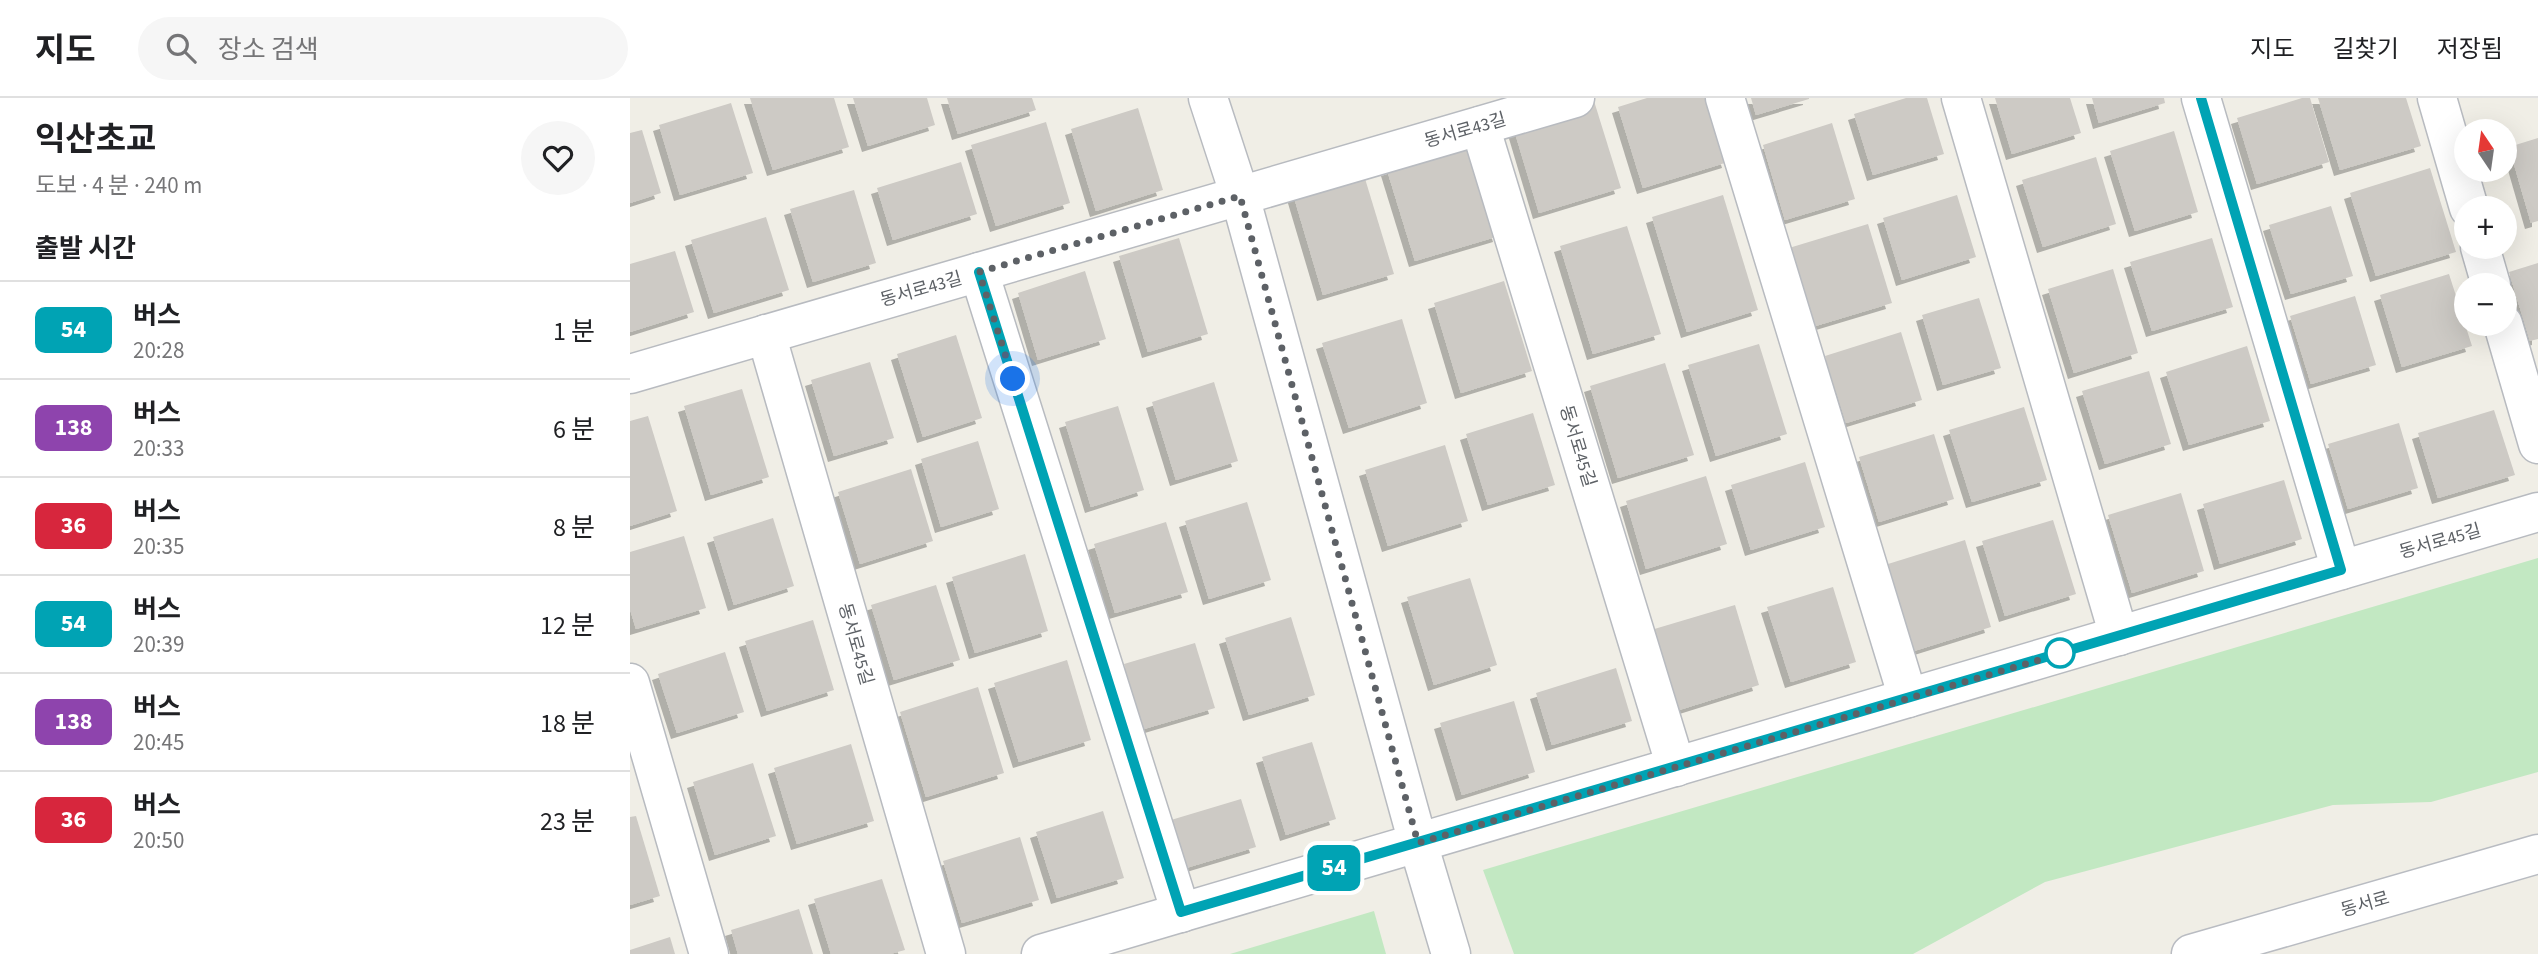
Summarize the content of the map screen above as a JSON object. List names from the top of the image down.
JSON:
{
  "streets": {
    "street": ["동서로43길", "동서로45길", "동서로"]
  },
  "crossings": [
    ["동서로43길", "동서로45길"]
  ],
  "lines": ["bus line 54"],
  "north": "top",
  "page": {
    "header": "지도",
    "search": "장소 검색",
    "nav": ["지도", "길찾기", "저장됨"],
    "heading": [
      ["익산초교", "도보 · 4 분 · 240 m"],
      "출발 시간"
    ],
    "on_map": "54",
    "map_buttons": ["+", "−"],
    "list": [
      {
        "mark": "54",
        "name": "버스",
        "note": "20:28",
        "value": "1 분"
      },
      {
        "mark": "138",
        "name": "버스",
        "note": "20:33",
        "value": "6 분"
      },
      {
        "mark": "36",
        "name": "버스",
        "note": "20:35",
        "value": "8 분"
      },
      {
        "mark": "54",
        "name": "버스",
        "note": "20:39",
        "value": "12 분"
      },
      {
        "mark": "138",
        "name": "버스",
        "note": "20:45",
        "value": "18 분"
      },
      {
        "mark": "36",
        "name": "버스",
        "note": "20:50",
        "value": "23 분"
      }
    ]
  }
}
